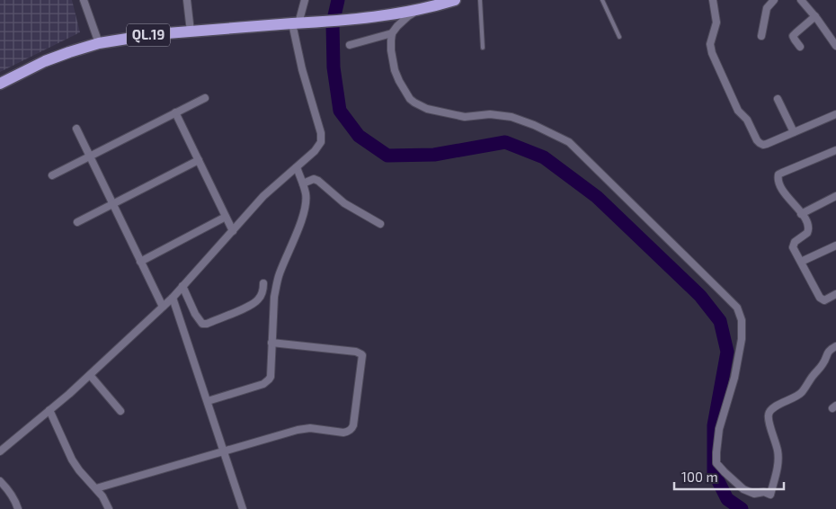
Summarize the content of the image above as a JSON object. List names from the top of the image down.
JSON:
{
  "streets": {
    "highway": ["QL.19"]
  },
  "scale_bar": "100 m"
}
